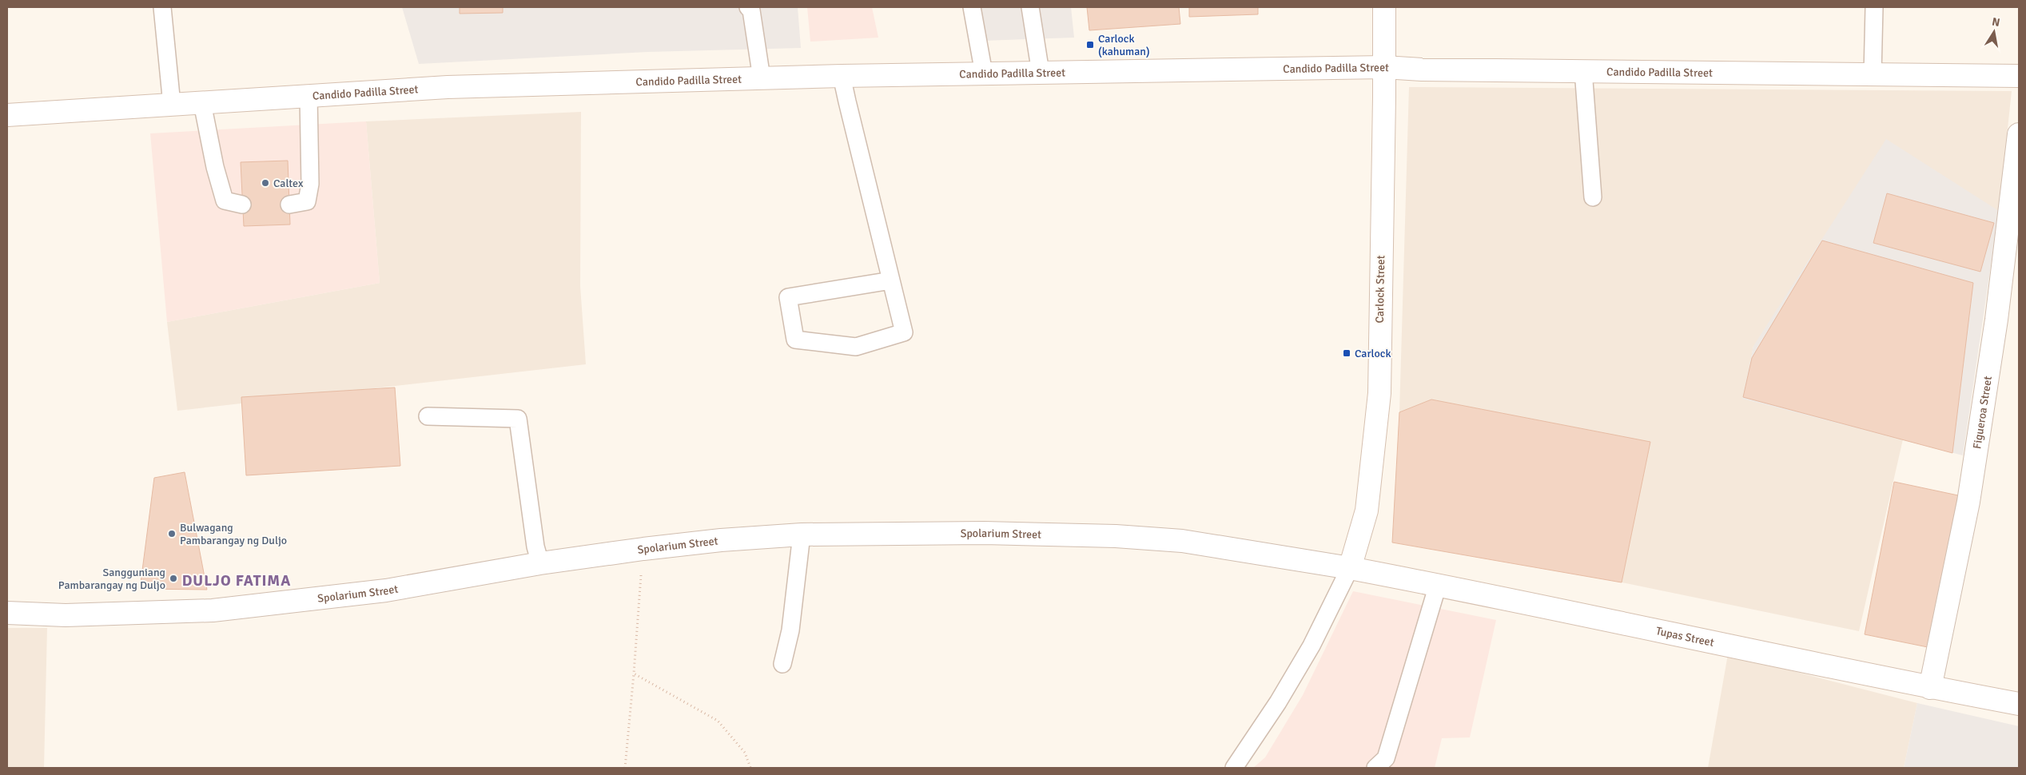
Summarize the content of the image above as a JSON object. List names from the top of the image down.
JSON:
{
  "streets": {
    "street": [
      "Candido Padilla Street",
      "Carlock Street",
      "Figueroa Street",
      "Spolarium Street",
      "Tupas Street"
    ]
  },
  "crossings": [
    ["Candido Padilla Street", "Carlock Street"],
    ["Carlock Street", "Spolarium Street"],
    ["Carlock Street", "Tupas Street"],
    ["Figueroa Street", "Tupas Street"],
    ["Spolarium Street", "Tupas Street"]
  ],
  "districts": ["DULJO FATIMA"],
  "places": {
    "transit": ["Carlock (kahuman)", "Carlock"],
    "other": ["Caltex", "Bulwagang Pambarangay ng Duljo", "Sangguniang Pambarangay ng Duljo"]
  },
  "north": "top"
}
